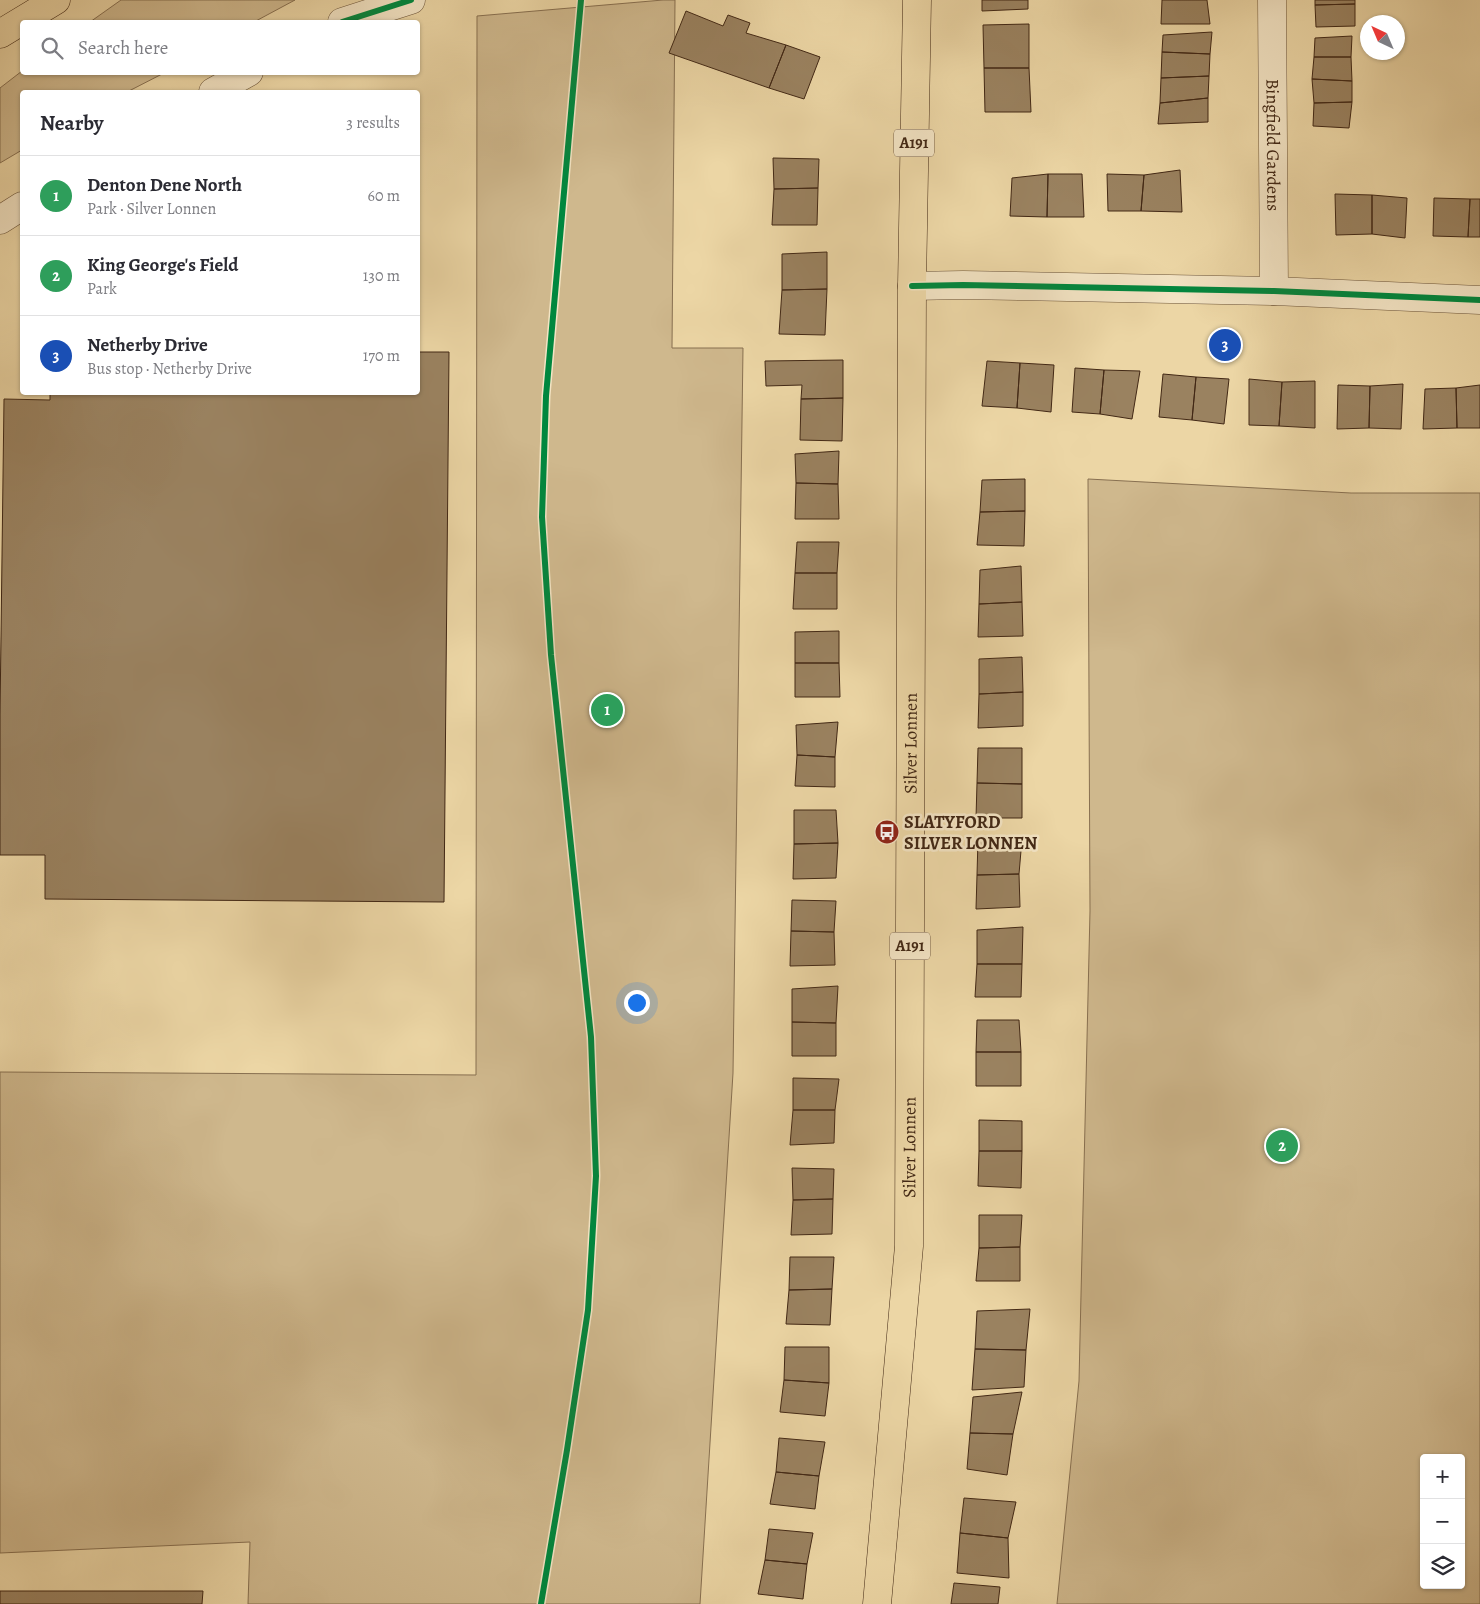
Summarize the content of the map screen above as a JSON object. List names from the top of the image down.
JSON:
{
  "streets": {
    "main road": ["A191", "Silver Lonnen"],
    "street": ["Bingfield Gardens"]
  },
  "places": {
    "bus stop": ["SLATYFORD SILVER LONNEN"]
  },
  "north": "top left",
  "page": {
    "search": "Search here",
    "heading": ["Nearby", "3 results"],
    "list": [
      {
        "mark": "1",
        "name": "Denton Dene North",
        "note": "Park · Silver Lonnen",
        "value": "60 m"
      },
      {
        "mark": "2",
        "name": "King George's Field",
        "note": "Park",
        "value": "130 m"
      },
      {
        "mark": "3",
        "name": "Netherby Drive",
        "note": "Bus stop · Netherby Drive",
        "value": "170 m"
      }
    ],
    "pins": ["3", "1", "2"],
    "map_buttons": ["+", "−"]
  }
}
